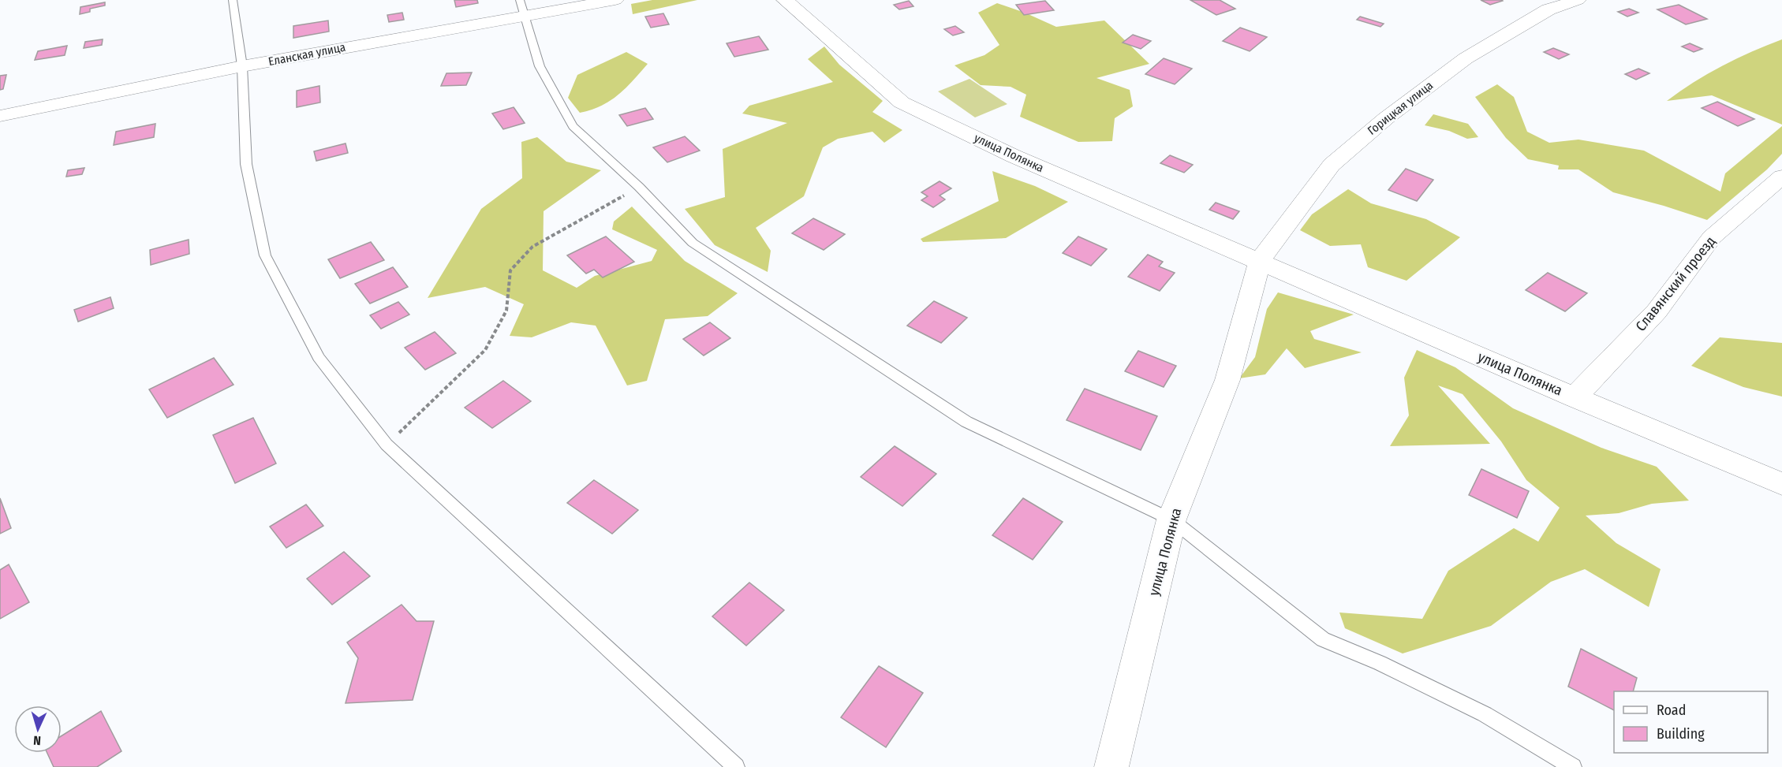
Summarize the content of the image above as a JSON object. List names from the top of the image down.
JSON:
{
  "streets": {
    "street": [
      "Еланская улица",
      "Горицкая улица",
      "улица Полянка",
      "Славянский проезд"
    ]
  },
  "crossings": [
    ["Горицкая улица", "улица Полянка"],
    ["улица Полянка", "Славянский проезд"]
  ],
  "legend": ["Road", "Building"],
  "north": "bottom"
}
